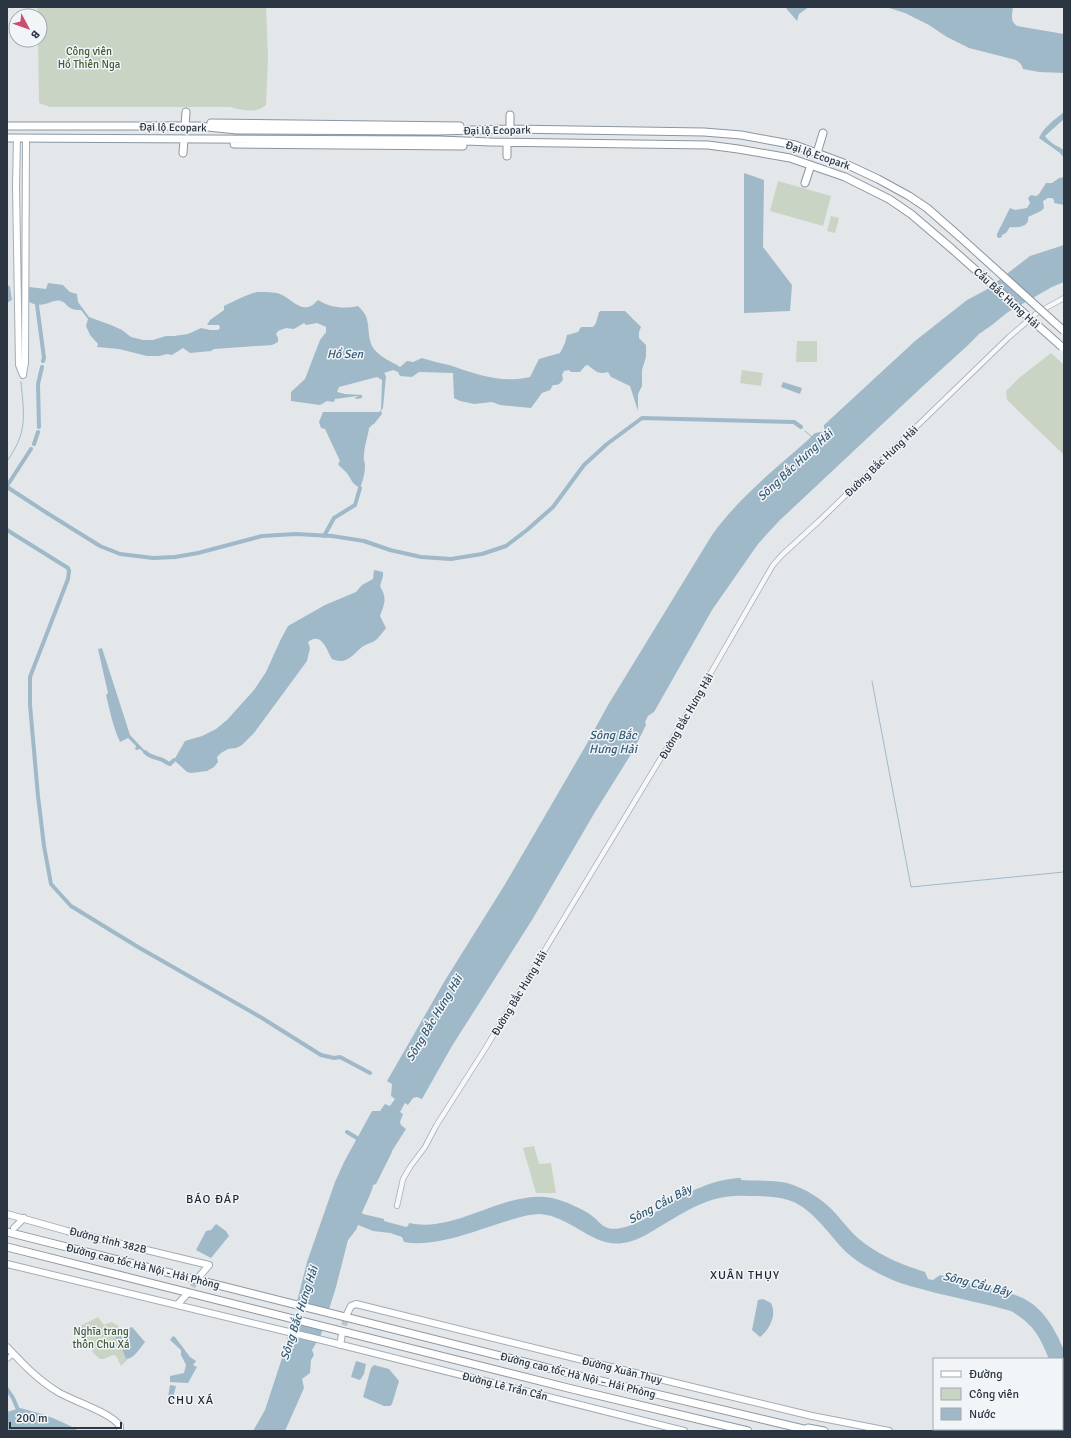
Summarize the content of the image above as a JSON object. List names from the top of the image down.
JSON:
{
  "streets": {
    "highway": [
      "Đại lộ Ecopark",
      "Cầu Bắc Hưng Hải",
      "Đường cao tốc Hà Nội - Hải Phòng",
      "Đường cao tốc Hà Nội – Hải Phòng"
    ],
    "main road": ["Đường tỉnh 382B", "Đường Xuân Thụy", "Đường Lê Trần Cẩn"],
    "street": ["Đường Bắc Hưng Hải"]
  },
  "crossings": [
    ["Đại lộ Ecopark", "Cầu Bắc Hưng Hải"],
    ["Đường cao tốc Hà Nội - Hải Phòng", "Đường Xuân Thụy"],
    ["Đường cao tốc Hà Nội - Hải Phòng", "Đường cao tốc Hà Nội – Hải Phòng"],
    ["Đường Xuân Thụy", "Đường cao tốc Hà Nội – Hải Phòng"]
  ],
  "districts": ["BÁO ĐÁP", "XUÂN THỤY", "CHU XÁ"],
  "water": ["Hồ Sen", "Sông Bắc Hưng Hải", "Sông Cầu Bây"],
  "parks": ["Công viên Hồ Thiên Nga", "Nghĩa trang thôn Chu Xá"],
  "legend": ["Đường", "Công viên", "Nước"],
  "scale_bar": "200 m",
  "north": "bottom right"
}
